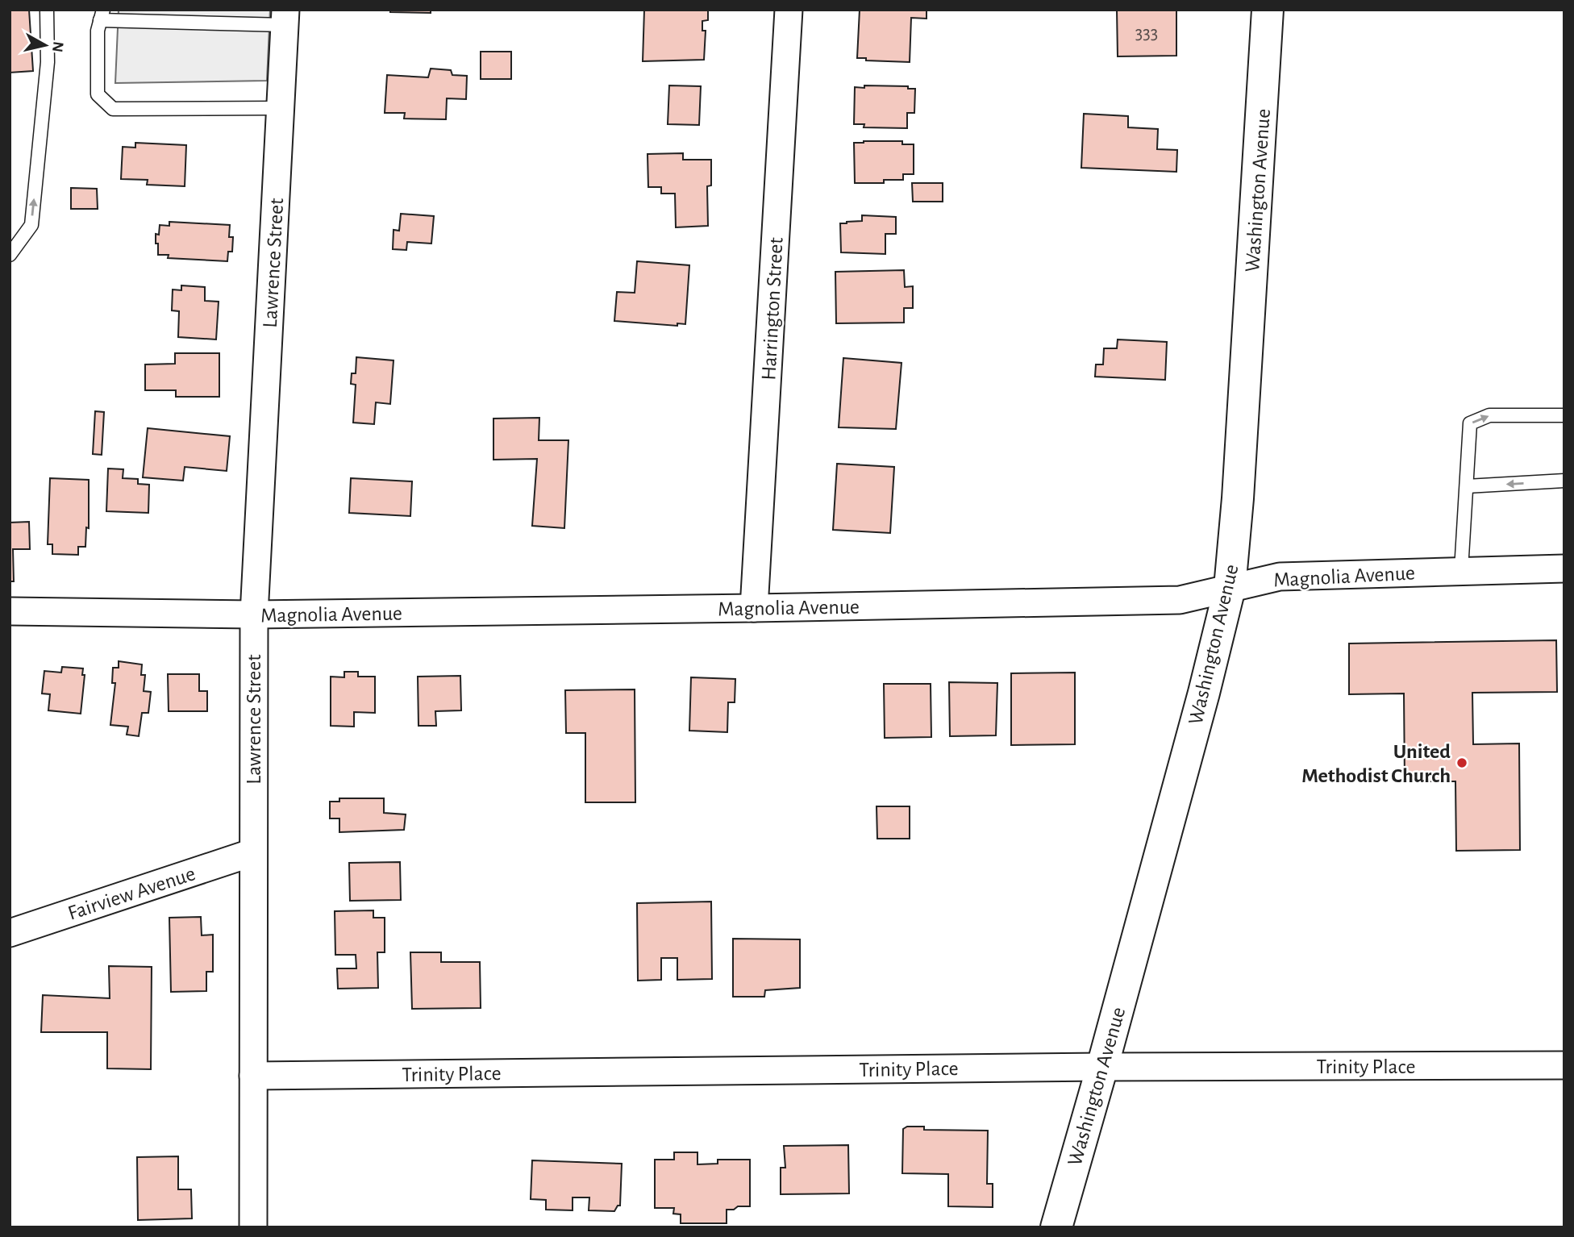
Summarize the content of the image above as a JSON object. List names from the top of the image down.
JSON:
{
  "streets": {
    "street": [
      "Washington Avenue",
      "Lawrence Street",
      "Harrington Street",
      "Magnolia Avenue",
      "Fairview Avenue",
      "Trinity Place"
    ]
  },
  "crossings": [
    ["Washington Avenue", "Magnolia Avenue"],
    ["Washington Avenue", "Trinity Place"],
    ["Lawrence Street", "Magnolia Avenue"],
    ["Lawrence Street", "Fairview Avenue"],
    ["Lawrence Street", "Trinity Place"],
    ["Harrington Street", "Magnolia Avenue"]
  ],
  "places": ["United Methodist Church"],
  "house_numbers": ["333"],
  "north": "right"
}
